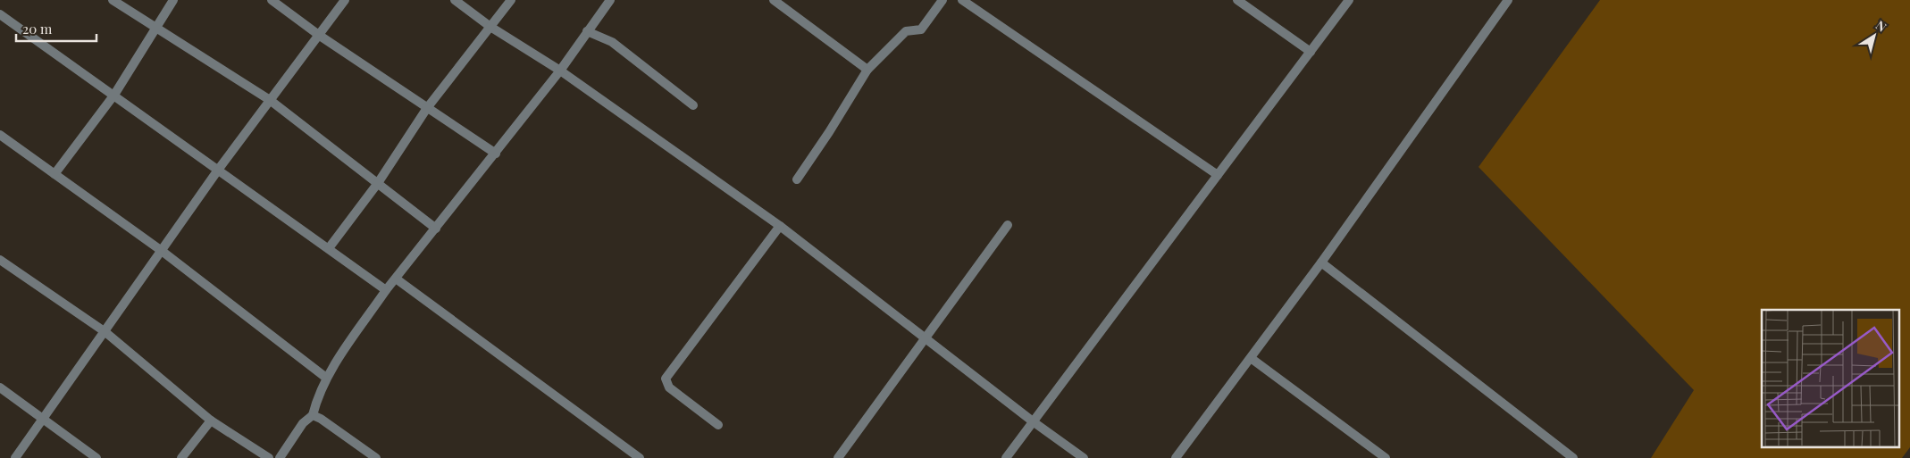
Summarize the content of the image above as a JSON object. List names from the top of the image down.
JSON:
{
  "scale_bar": "20 m",
  "north": "top right"
}
